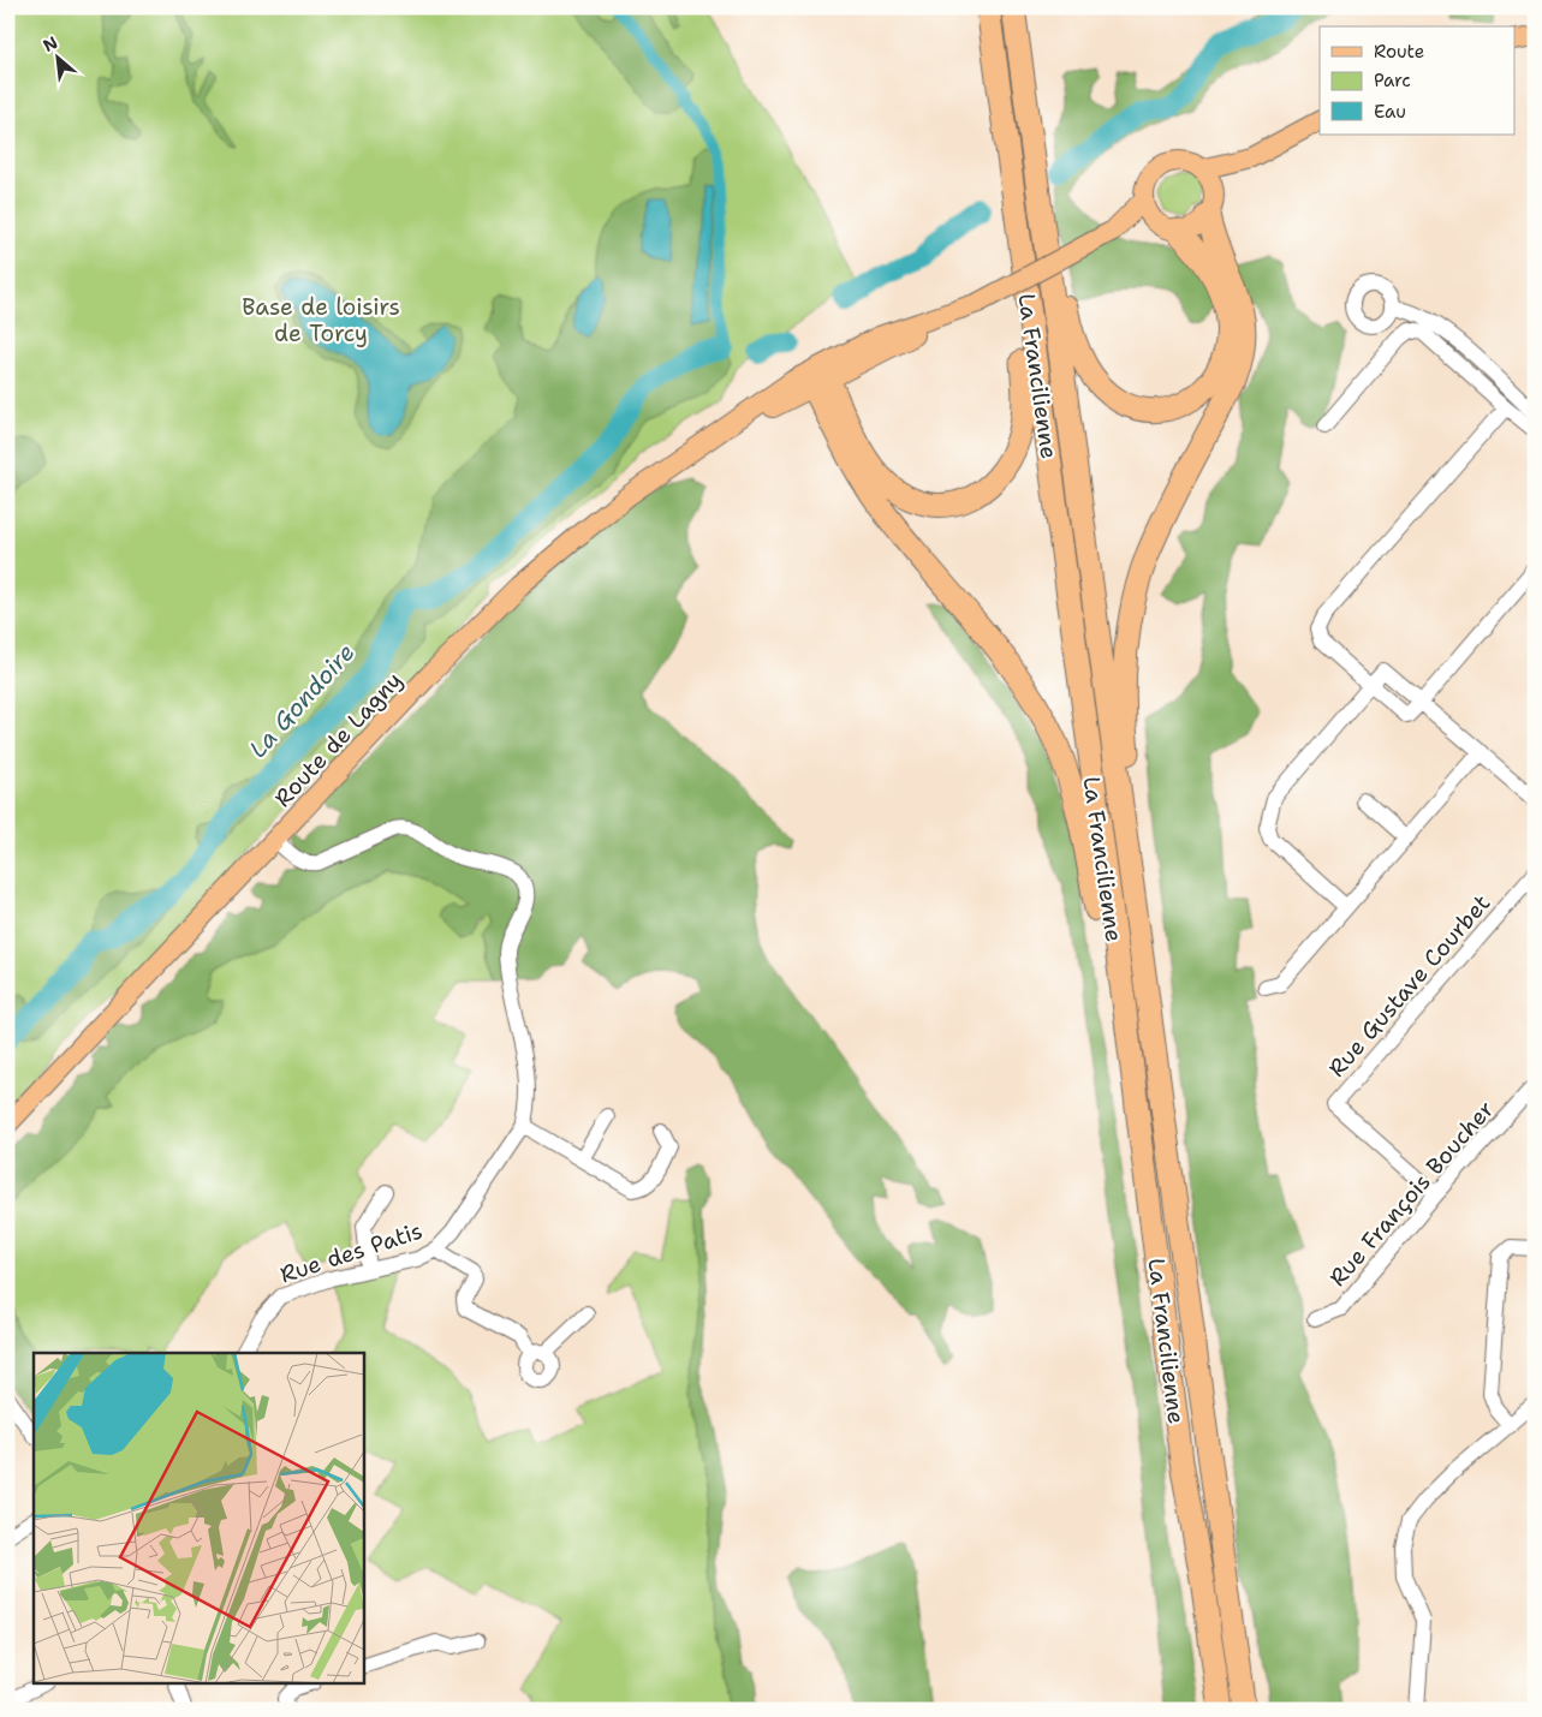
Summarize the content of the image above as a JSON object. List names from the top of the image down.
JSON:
{
  "streets": {
    "highway": ["La Francilienne"],
    "main road": ["Route de Lagny"],
    "street": ["Rue Gustave Courbet", "Rue François Boucher", "Rue des Patis"]
  },
  "crossings": [
    ["Route de Lagny", "Rue des Patis"],
    ["Rue Gustave Courbet", "Rue François Boucher"]
  ],
  "water": ["La Gondoire"],
  "parks": ["Base de loisirs de Torcy"],
  "legend": ["Route", "Parc", "Eau"],
  "north": "top left"
}
